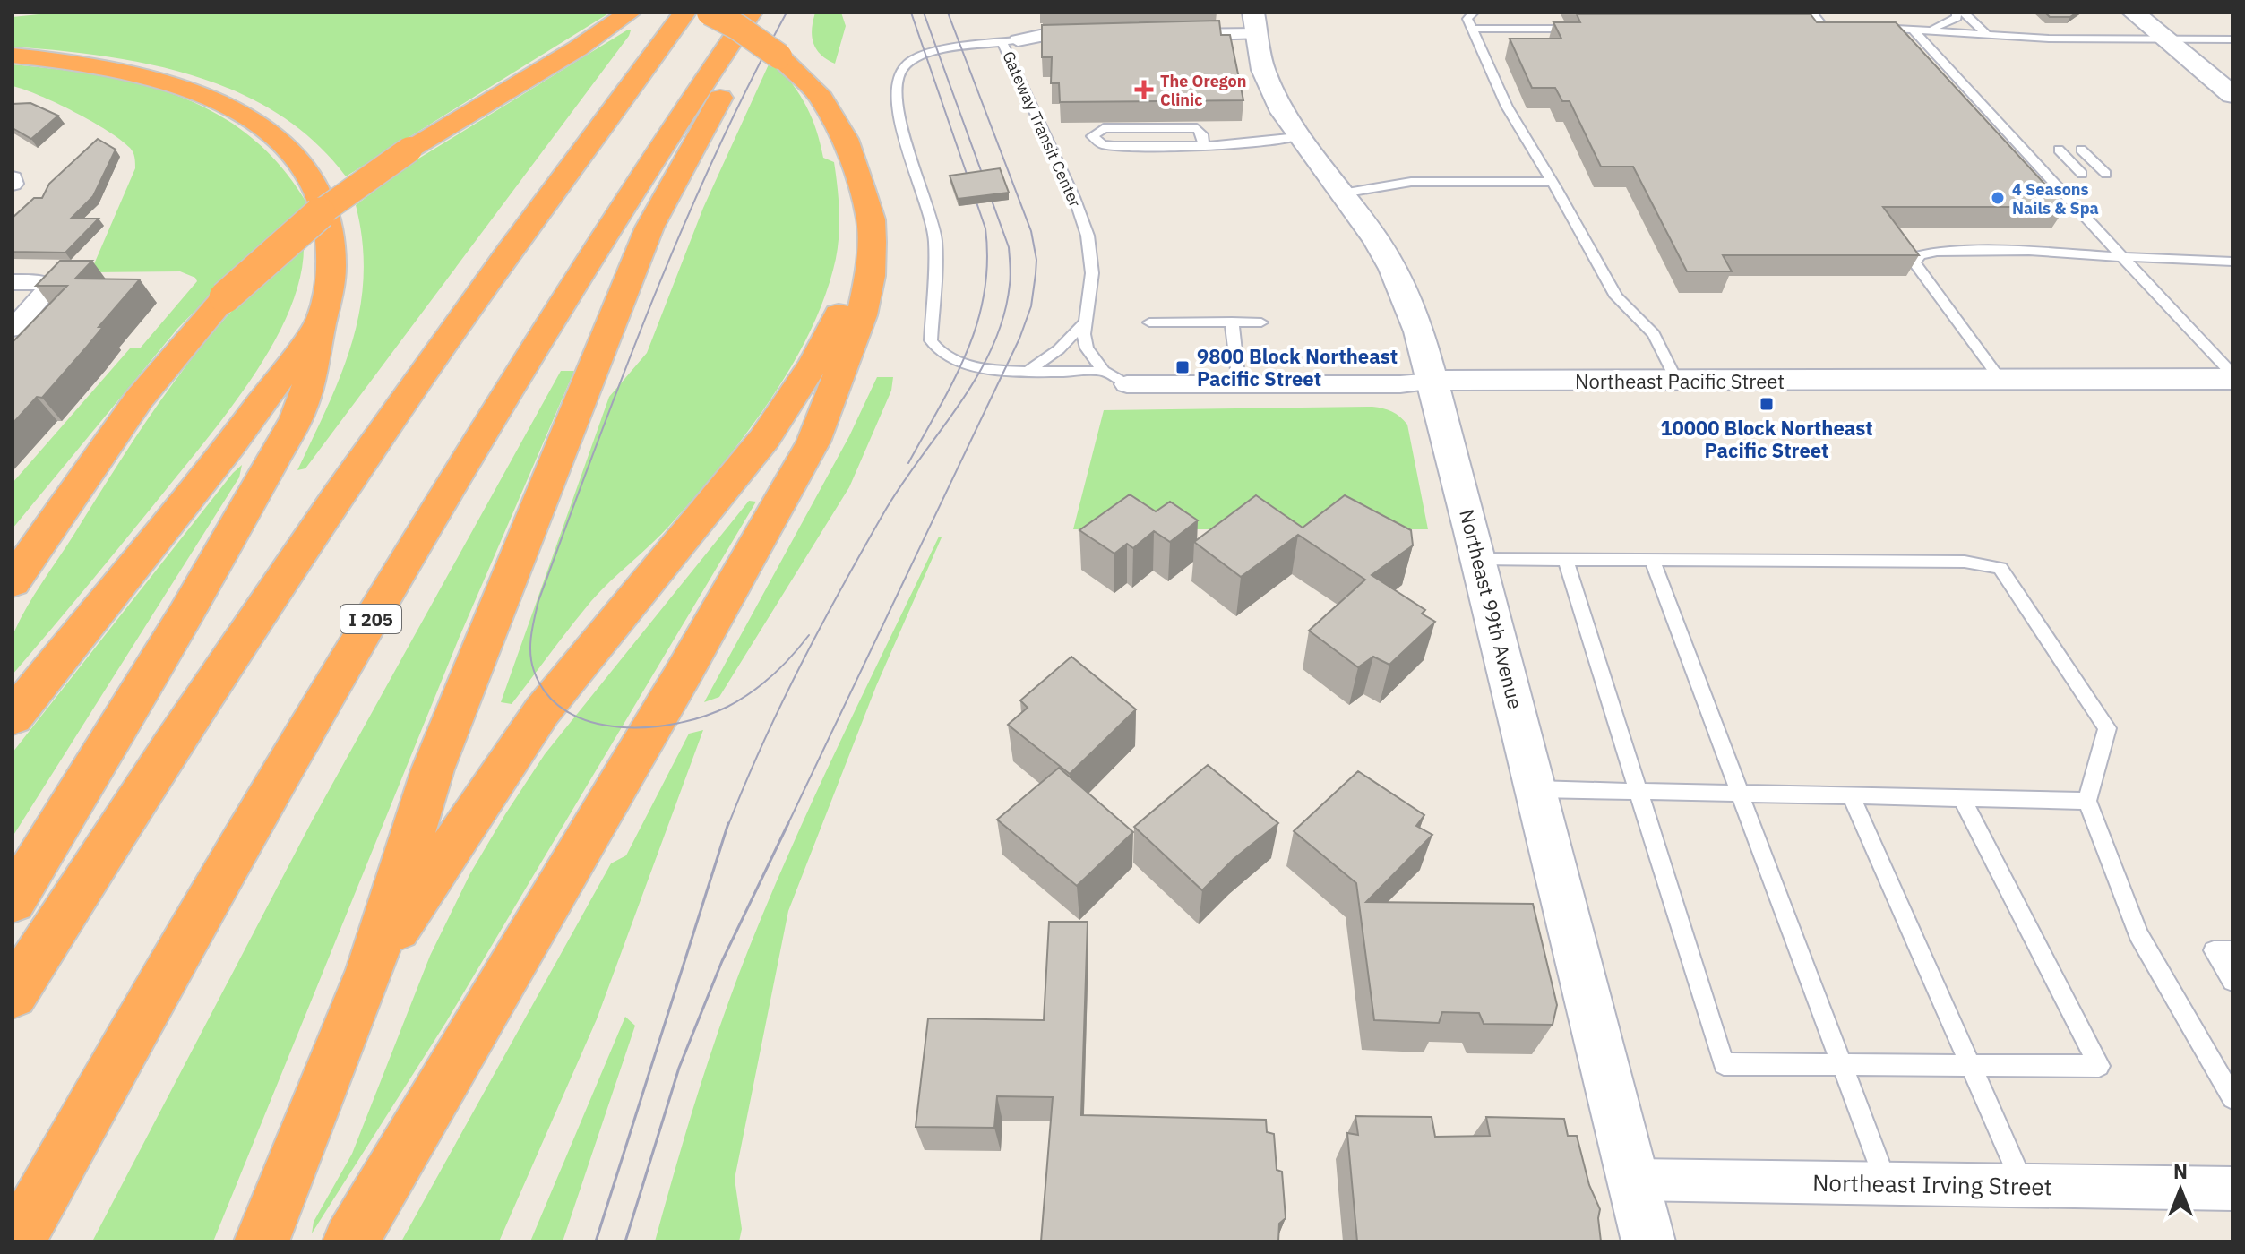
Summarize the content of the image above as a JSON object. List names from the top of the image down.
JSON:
{
  "streets": {
    "highway": ["I 205"],
    "street": ["Northeast Pacific Street", "Northeast 99th Avenue", "Northeast Irving Street"],
    "lane": ["Gateway Transit Center"]
  },
  "crossings": [
    ["Gateway Transit Center", "Northeast Pacific Street"],
    ["Northeast Pacific Street", "Northeast 99th Avenue"],
    ["Northeast 99th Avenue", "Northeast Irving Street"]
  ],
  "places": {
    "health": ["The Oregon Clinic"],
    "other": ["4 Seasons Nails & Spa"],
    "transit": ["9800 Block Northeast Pacific Street", "10000 Block Northeast Pacific Street"]
  },
  "north": "top"
}
